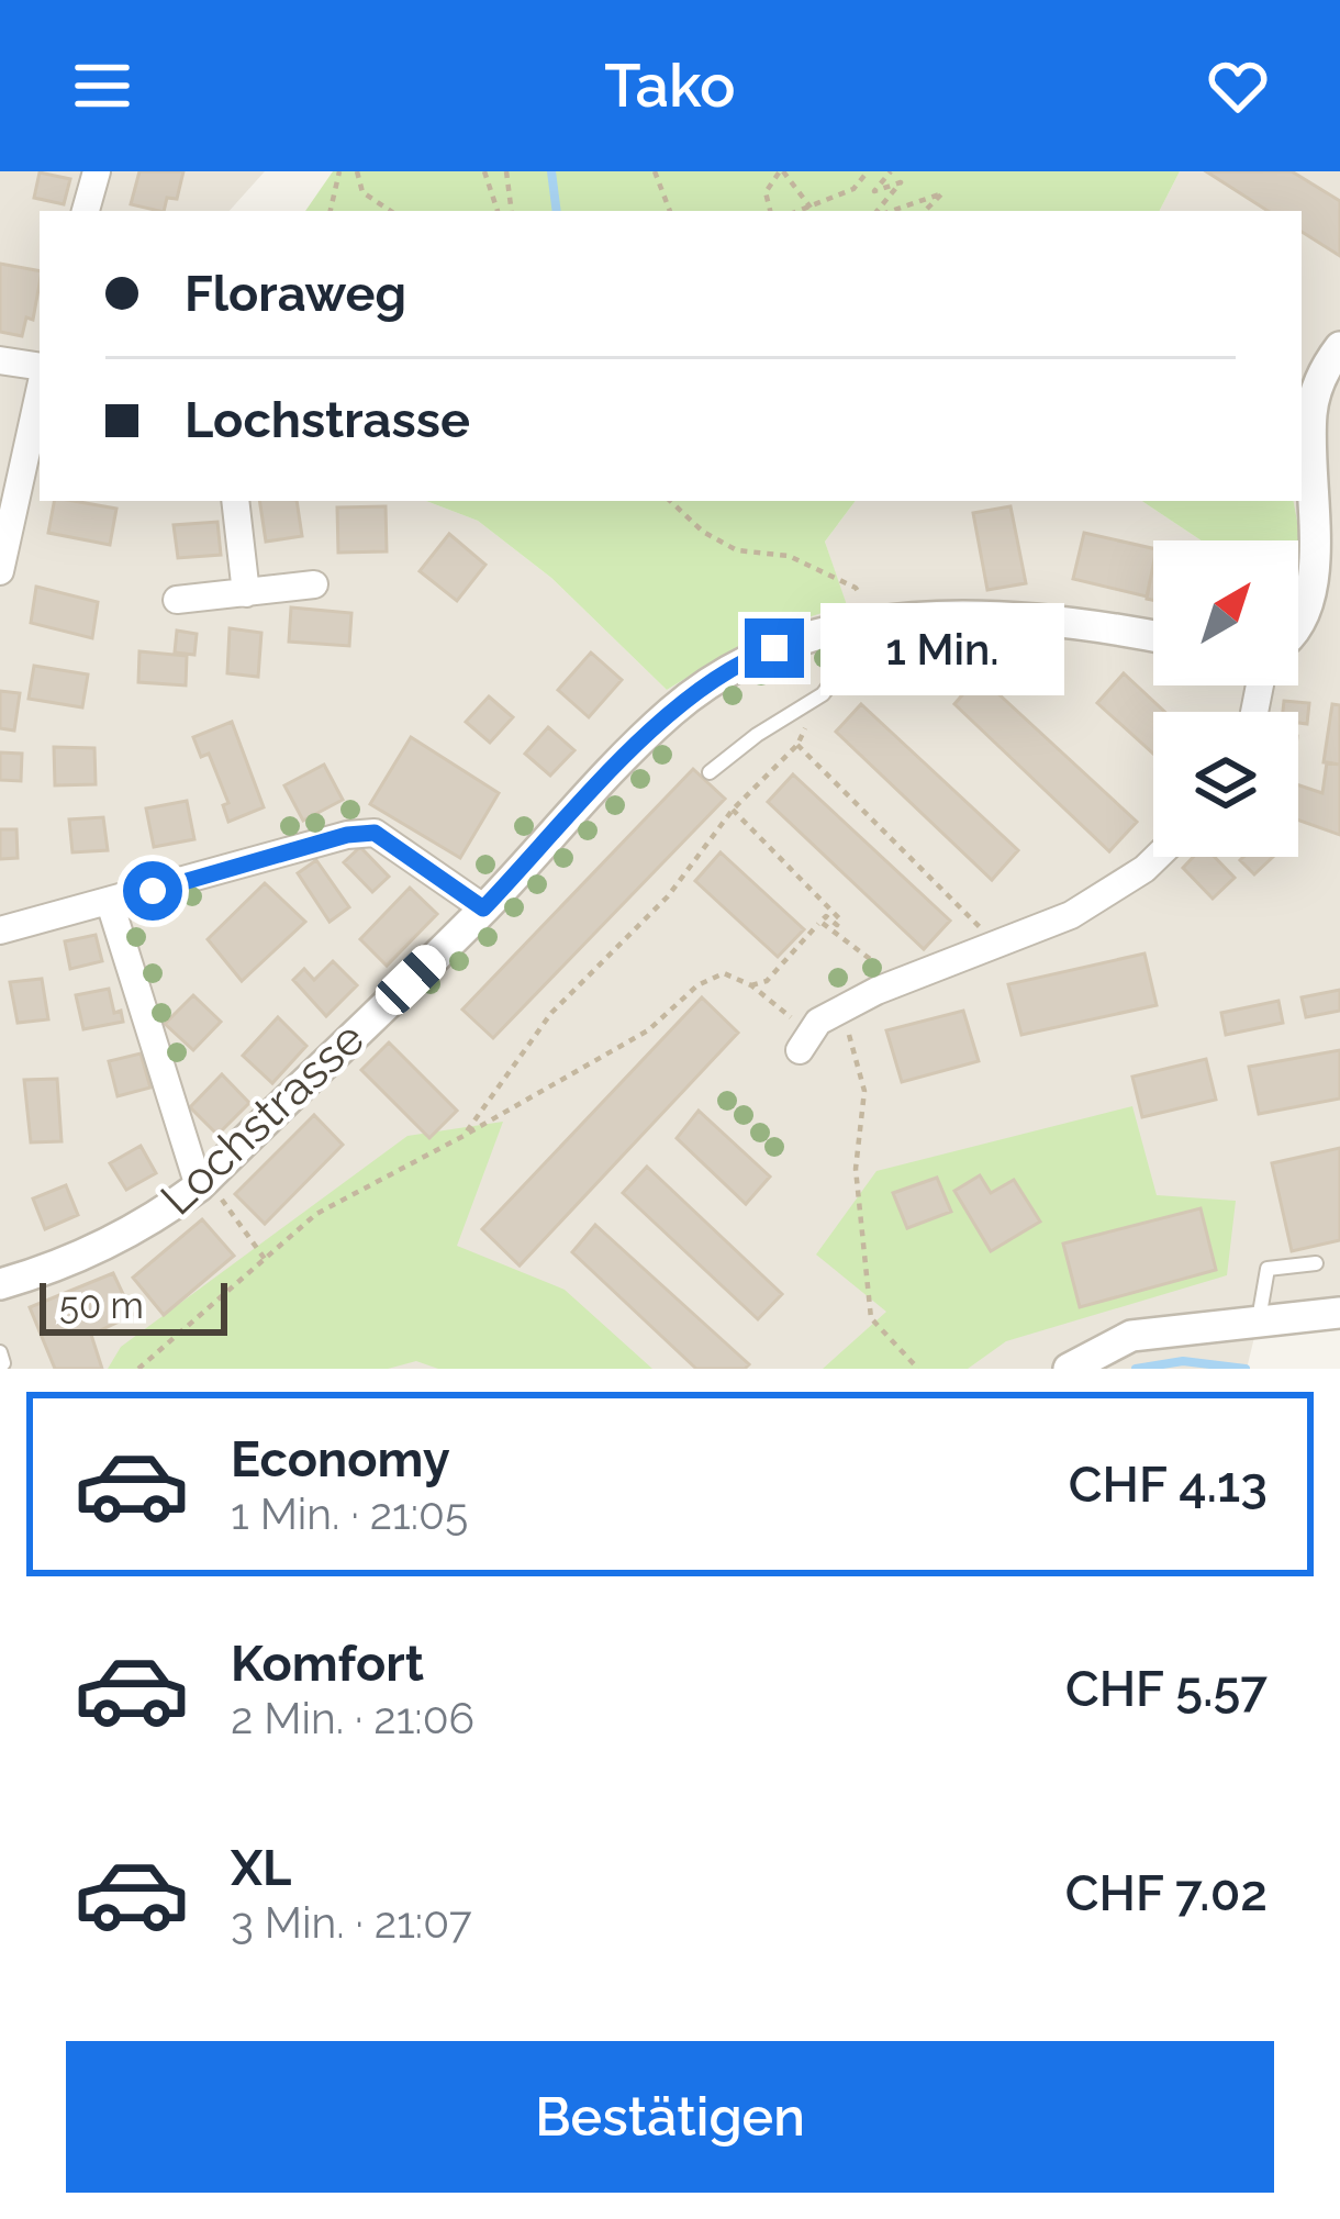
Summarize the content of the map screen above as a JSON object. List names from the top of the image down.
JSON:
{
  "streets": {
    "street": ["Lochstrasse"]
  },
  "scale_bar": "50 m",
  "north": "top right",
  "page": {
    "header": "Tako",
    "banner": ["Floraweg", "Lochstrasse"],
    "bubble": "1 Min.",
    "scale": "50 m",
    "list": [
      {
        "name": "Economy",
        "note": "1 Min. · 21:05",
        "value": "CHF 4.13"
      },
      {
        "name": "Komfort",
        "note": "2 Min. · 21:06",
        "value": "CHF 5.57"
      },
      {
        "name": "XL",
        "note": "3 Min. · 21:07",
        "value": "CHF 7.02"
      }
    ],
    "buttons": "Bestätigen"
  }
}
